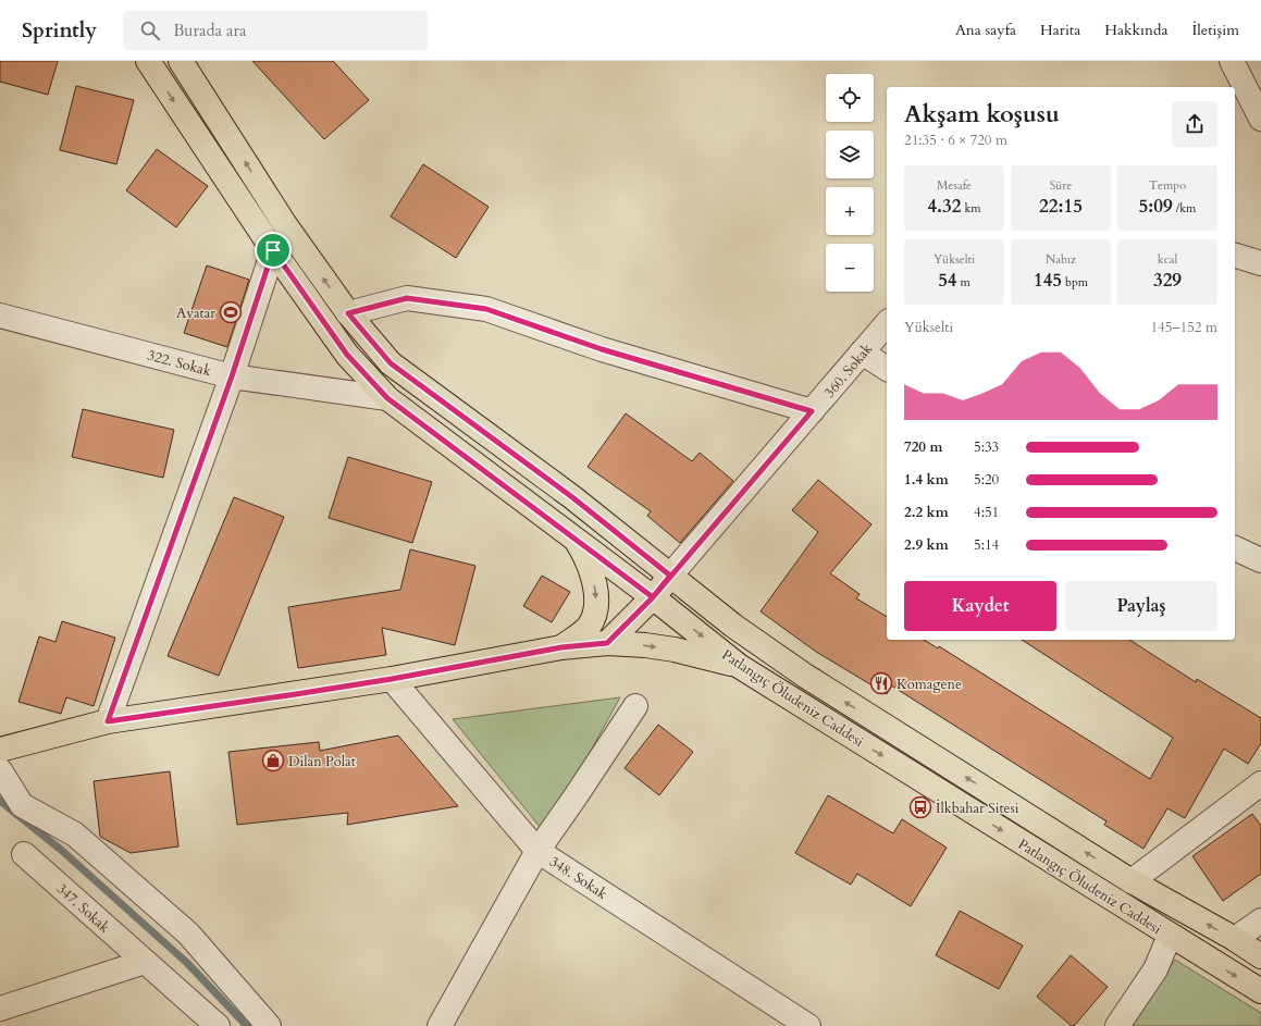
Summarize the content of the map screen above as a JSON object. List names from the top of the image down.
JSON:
{
  "streets": {
    "main road": ["360. Sokak", "Patlangıç Öludeniz Caddesi"],
    "street": ["322. Sokak", "348. Sokak", "347. Sokak"]
  },
  "crossings": [
    ["322. Sokak", "Patlangıç Öludeniz Caddesi"],
    ["360. Sokak", "Patlangıç Öludeniz Caddesi"]
  ],
  "places": {
    "sports": ["Avatar"],
    "restaurant": ["Komagene"],
    "shop": ["Dilan Polat"],
    "bus stop": ["İlkbahar Sitesi"]
  },
  "page": {
    "header": "Sprintly",
    "search": "Burada ara",
    "nav": [
      "Ana sayfa",
      "Harita",
      "Hakkında",
      "İletişim"
    ],
    "map_buttons": ["+", "−"],
    "heading": ["Akşam koşusu", "21:35 · 6 × 720 m"],
    "stats": [
      ["Mesafe", "4.32 km"],
      ["Süre", "22:15"],
      ["Tempo", "5:09 /km"],
      ["Yükselti", "54 m"],
      ["Nabız", "145 bpm"],
      ["kcal", "329"]
    ],
    "chart": ["Yükselti", "145–152 m"],
    "list": [
      {
        "name": "720 m",
        "note": "5:33"
      },
      {
        "name": "1.4 km",
        "note": "5:20"
      },
      {
        "name": "2.2 km",
        "note": "4:51"
      },
      {
        "name": "2.9 km",
        "note": "5:14"
      }
    ],
    "buttons": ["Kaydet", "Paylaş"]
  }
}
